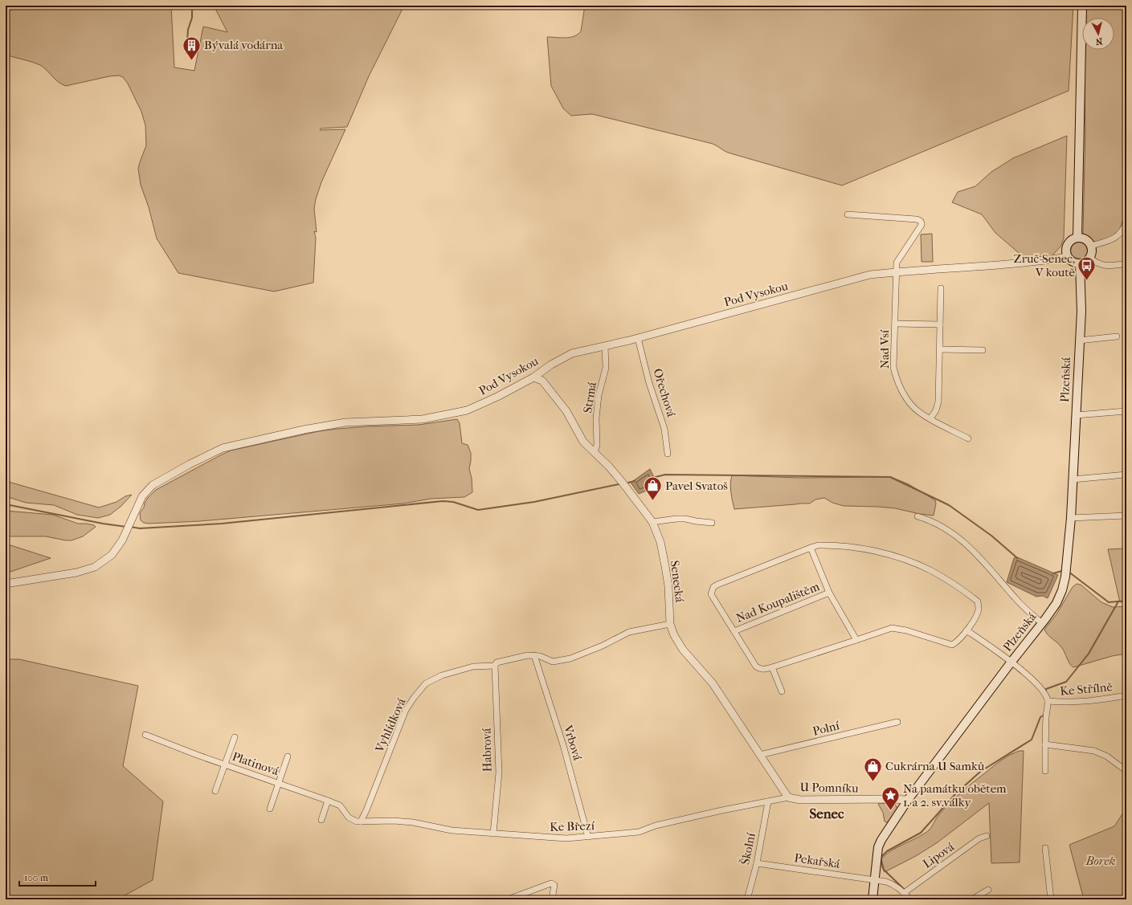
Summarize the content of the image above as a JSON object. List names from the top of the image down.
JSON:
{
  "streets": {
    "main road": ["Plzeňská"],
    "street": [
      "Pod Vysokou",
      "Nad Vsí",
      "Ořechová",
      "Strmá",
      "Senecká",
      "Nad Koupalištěm",
      "Ke Střílně",
      "Vyhlídková",
      "Polní",
      "Vrbová",
      "Habrová",
      "Platinová",
      "U Pomníku",
      "Ke Březí",
      "Školní",
      "Lipová",
      "Pekařská"
    ]
  },
  "crossings": [
    ["Pod Vysokou", "Nad Vsí"],
    ["Pod Vysokou", "Plzeňská"],
    ["Pod Vysokou", "Ořechová"],
    ["Pod Vysokou", "Strmá"],
    ["Pod Vysokou", "Senecká"],
    ["Plzeňská", "Ke Střílně"],
    ["Plzeňská", "U Pomníku"],
    ["Plzeňská", "Pekařská"],
    ["Strmá", "Senecká"],
    ["Senecká", "Vyhlídková"],
    ["Senecká", "Polní"],
    ["Senecká", "U Pomníku"],
    ["Senecká", "Ke Březí"],
    ["Vyhlídková", "Vrbová"],
    ["Vyhlídková", "Habrová"],
    ["Vyhlídková", "Ke Březí"],
    ["Vrbová", "Ke Březí"],
    ["Habrová", "Ke Březí"],
    ["Platinová", "Ke Březí"],
    ["U Pomníku", "Ke Březí"],
    ["Ke Březí", "Školní"],
    ["Školní", "Pekařská"]
  ],
  "districts": ["Senec"],
  "parks": ["Borek"],
  "places": {
    "building": ["Bývalá vodárna"],
    "bus stop": ["Zruč-Senec, V koutě"],
    "shop": ["Pavel Svatoš", "Cukrárna U Samků"],
    "place": ["Na památku obětem 1. a 2. sv.války"]
  },
  "scale_bar": "100 m",
  "north": "bottom"
}
